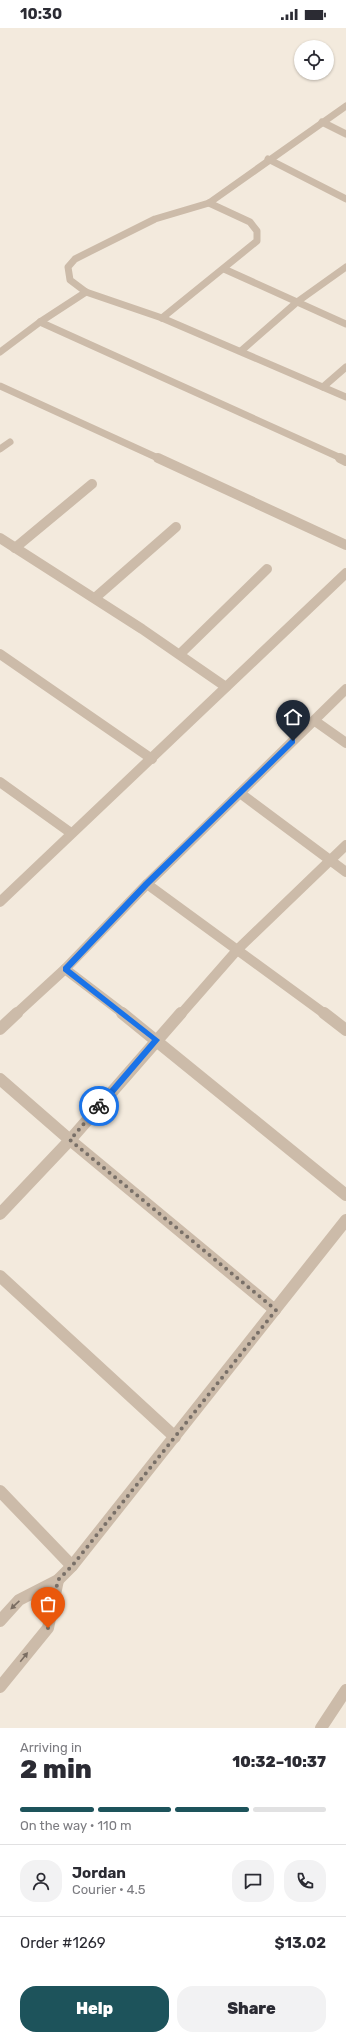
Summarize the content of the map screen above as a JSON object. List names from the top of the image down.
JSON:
{
  "page": {
    "status": "10:30",
    "heading": ["2 min", "Arriving in", "10:32–10:37"],
    "panel": [
      "Jordan",
      "Courier · 4.5",
      "Order #1269",
      "$13.02"
    ],
    "bar": "On the way · 110 m",
    "buttons": ["Help", "Share"]
  }
}
